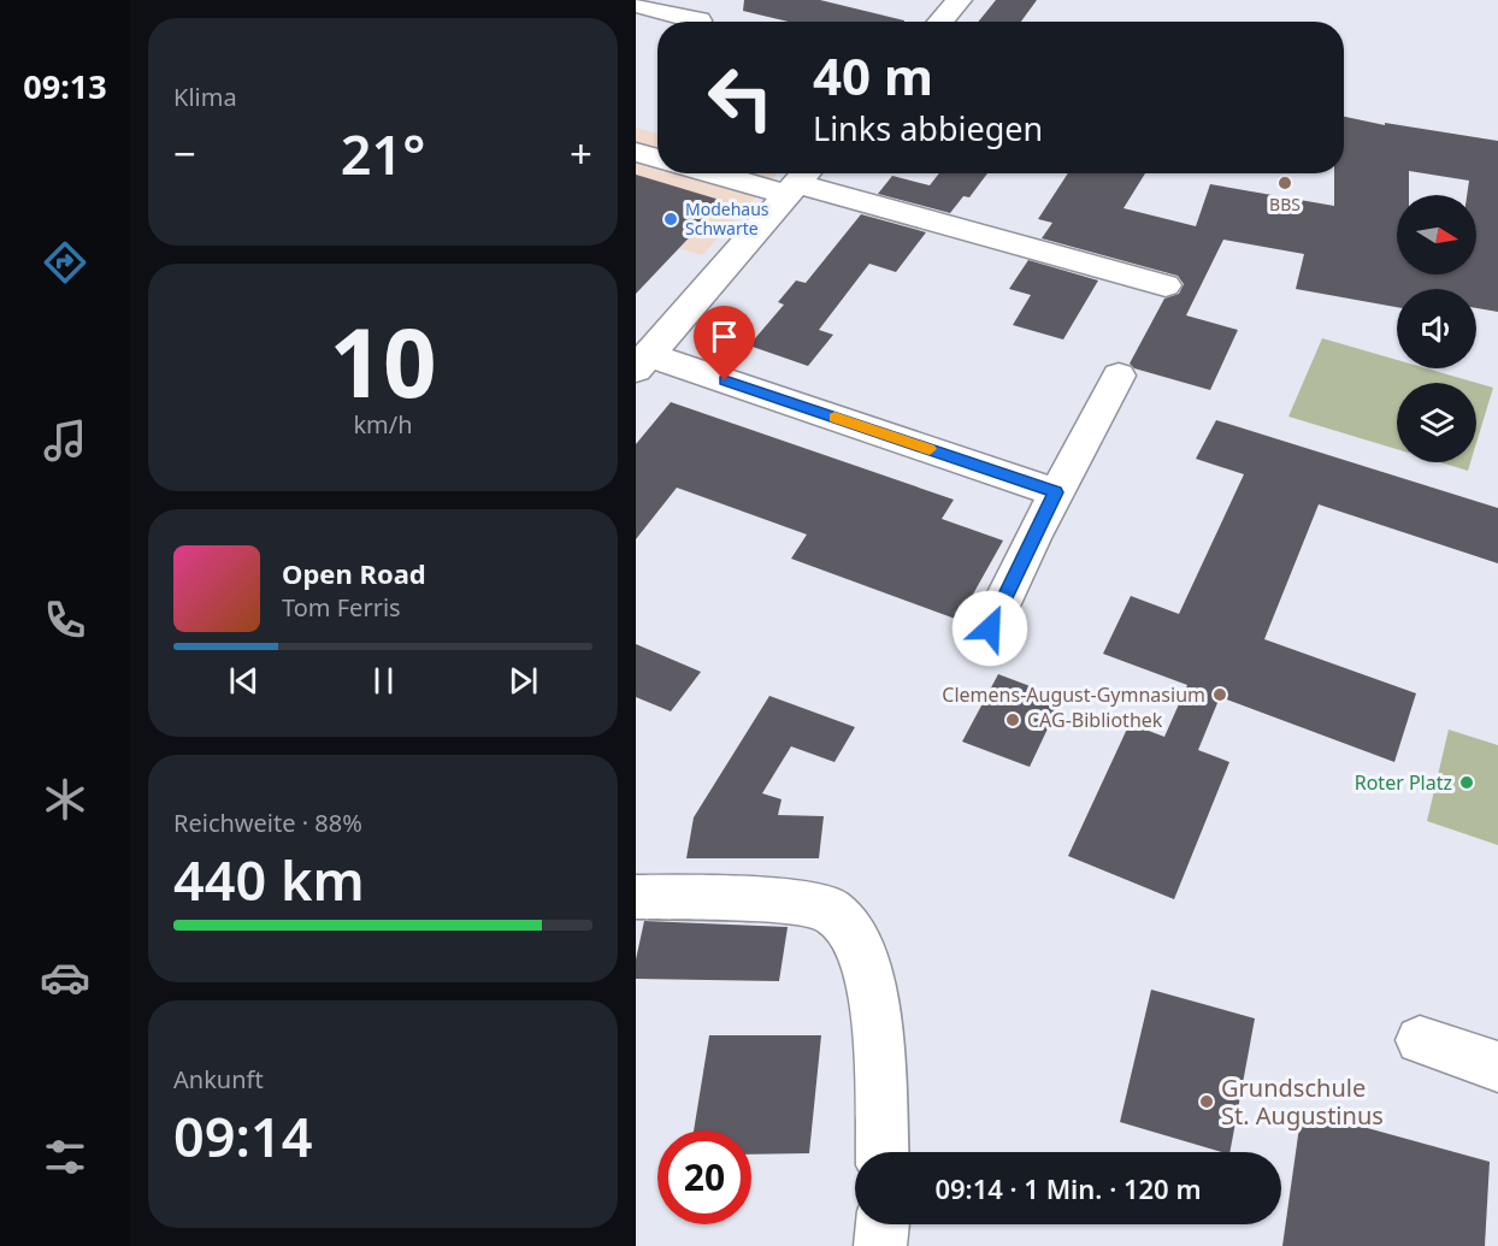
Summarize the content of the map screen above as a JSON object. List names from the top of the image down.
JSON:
{
  "places": [
    "BBS",
    "Modehaus Schwarte",
    "Clemens-August-Gymnasium",
    "CAG-Bibliothek",
    "Roter Platz",
    "Grundschule St. Augustinus"
  ],
  "north": "right",
  "page": {
    "tabs": "09:13",
    "tile": [
      "Klima",
      ["10", "km/h"],
      ["Reichweite · 88%", "440 km"],
      ["Ankunft", "09:14"]
    ],
    "turn": ["40 m", "Links abbiegen"],
    "heat": ["−", "21°", "+"],
    "song": ["Open Road", "Tom Ferris"],
    "limit": "20",
    "trip": "09:14 · 1 Min. · 120 m"
  }
}
